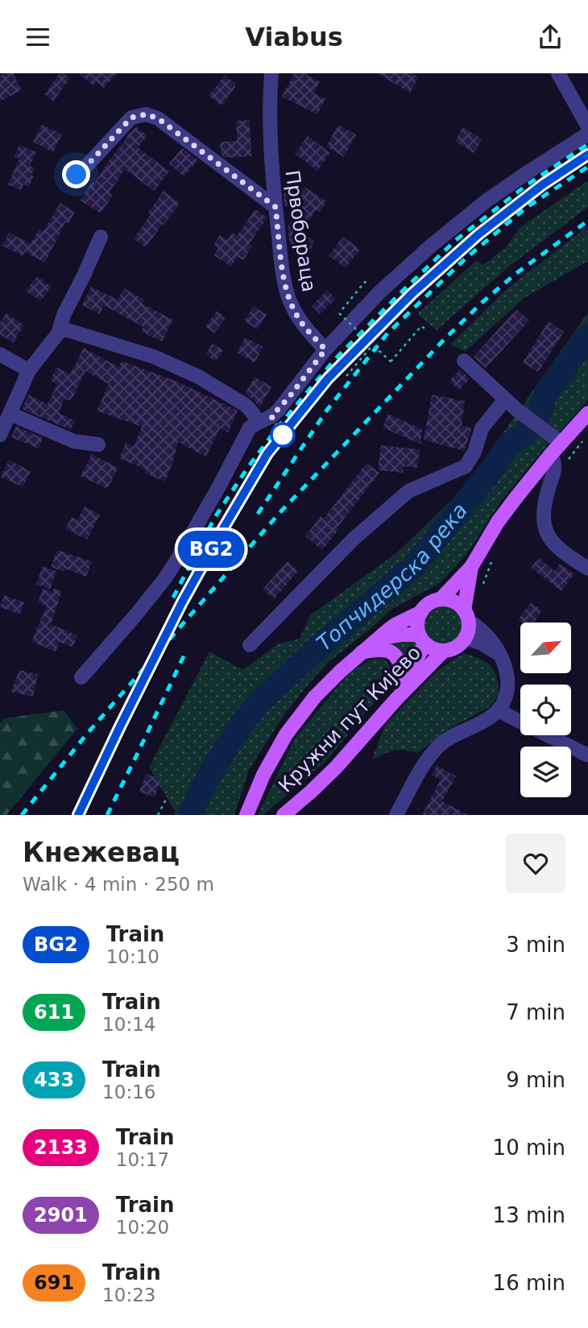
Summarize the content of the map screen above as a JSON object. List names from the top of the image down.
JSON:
{
  "streets": {
    "main road": ["Кружни пут Кијево"],
    "street": ["Првобораца"]
  },
  "water": ["Топчидерска река"],
  "north": "top right",
  "page": {
    "header": "Viabus",
    "on_map": "BG2",
    "heading": ["Кнежевац", "Walk · 4 min · 250 m"],
    "list": [
      {
        "mark": "BG2",
        "name": "Train",
        "note": "10:10",
        "value": "3 min"
      },
      {
        "mark": "611",
        "name": "Train",
        "note": "10:14",
        "value": "7 min"
      },
      {
        "mark": "433",
        "name": "Train",
        "note": "10:16",
        "value": "9 min"
      },
      {
        "mark": "2133",
        "name": "Train",
        "note": "10:17",
        "value": "10 min"
      },
      {
        "mark": "2901",
        "name": "Train",
        "note": "10:20",
        "value": "13 min"
      },
      {
        "mark": "691",
        "name": "Train",
        "note": "10:23",
        "value": "16 min"
      }
    ]
  }
}
